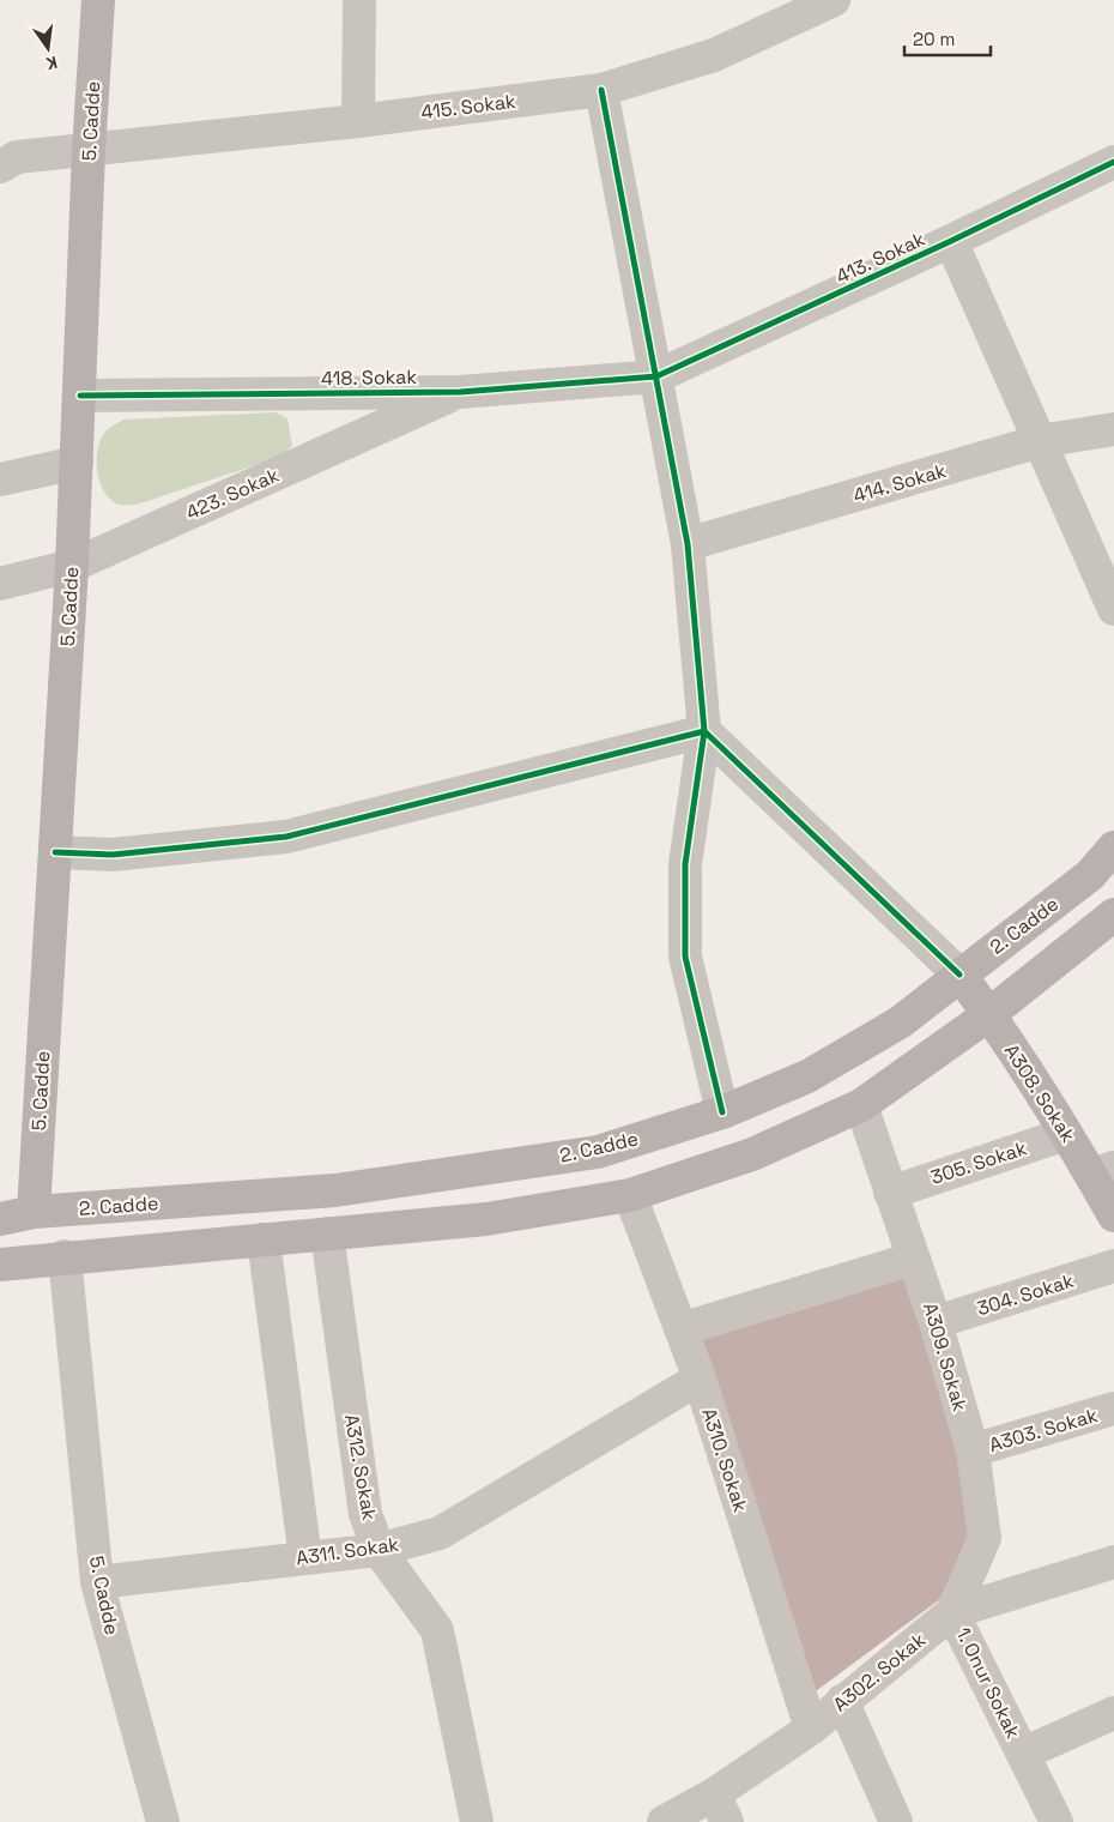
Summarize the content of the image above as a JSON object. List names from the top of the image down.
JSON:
{
  "streets": {
    "main road": ["5. Cadde", "2. Cadde", "A308. Sokak"],
    "street": [
      "415. Sokak",
      "413. Sokak",
      "418. Sokak",
      "414. Sokak",
      "423. Sokak",
      "305. Sokak",
      "304. Sokak",
      "A309. Sokak",
      "A303. Sokak",
      "A310. Sokak",
      "A312. Sokak",
      "A311. Sokak",
      "A302. Sokak",
      "1. Onur Sokak"
    ]
  },
  "crossings": [
    ["415. Sokak", "5. Cadde"],
    ["5. Cadde", "418. Sokak"],
    ["5. Cadde", "423. Sokak"],
    ["5. Cadde", "2. Cadde"],
    ["5. Cadde", "A311. Sokak"],
    ["413. Sokak", "418. Sokak"],
    ["418. Sokak", "423. Sokak"],
    ["2. Cadde", "A308. Sokak"],
    ["A308. Sokak", "305. Sokak"],
    ["305. Sokak", "A309. Sokak"],
    ["304. Sokak", "A309. Sokak"],
    ["A309. Sokak", "A303. Sokak"],
    ["A309. Sokak", "A302. Sokak"],
    ["A309. Sokak", "1. Onur Sokak"],
    ["A310. Sokak", "A311. Sokak"],
    ["A310. Sokak", "A302. Sokak"],
    ["A312. Sokak", "A311. Sokak"],
    ["A302. Sokak", "1. Onur Sokak"]
  ],
  "scale_bar": "20 m",
  "north": "bottom"
}
